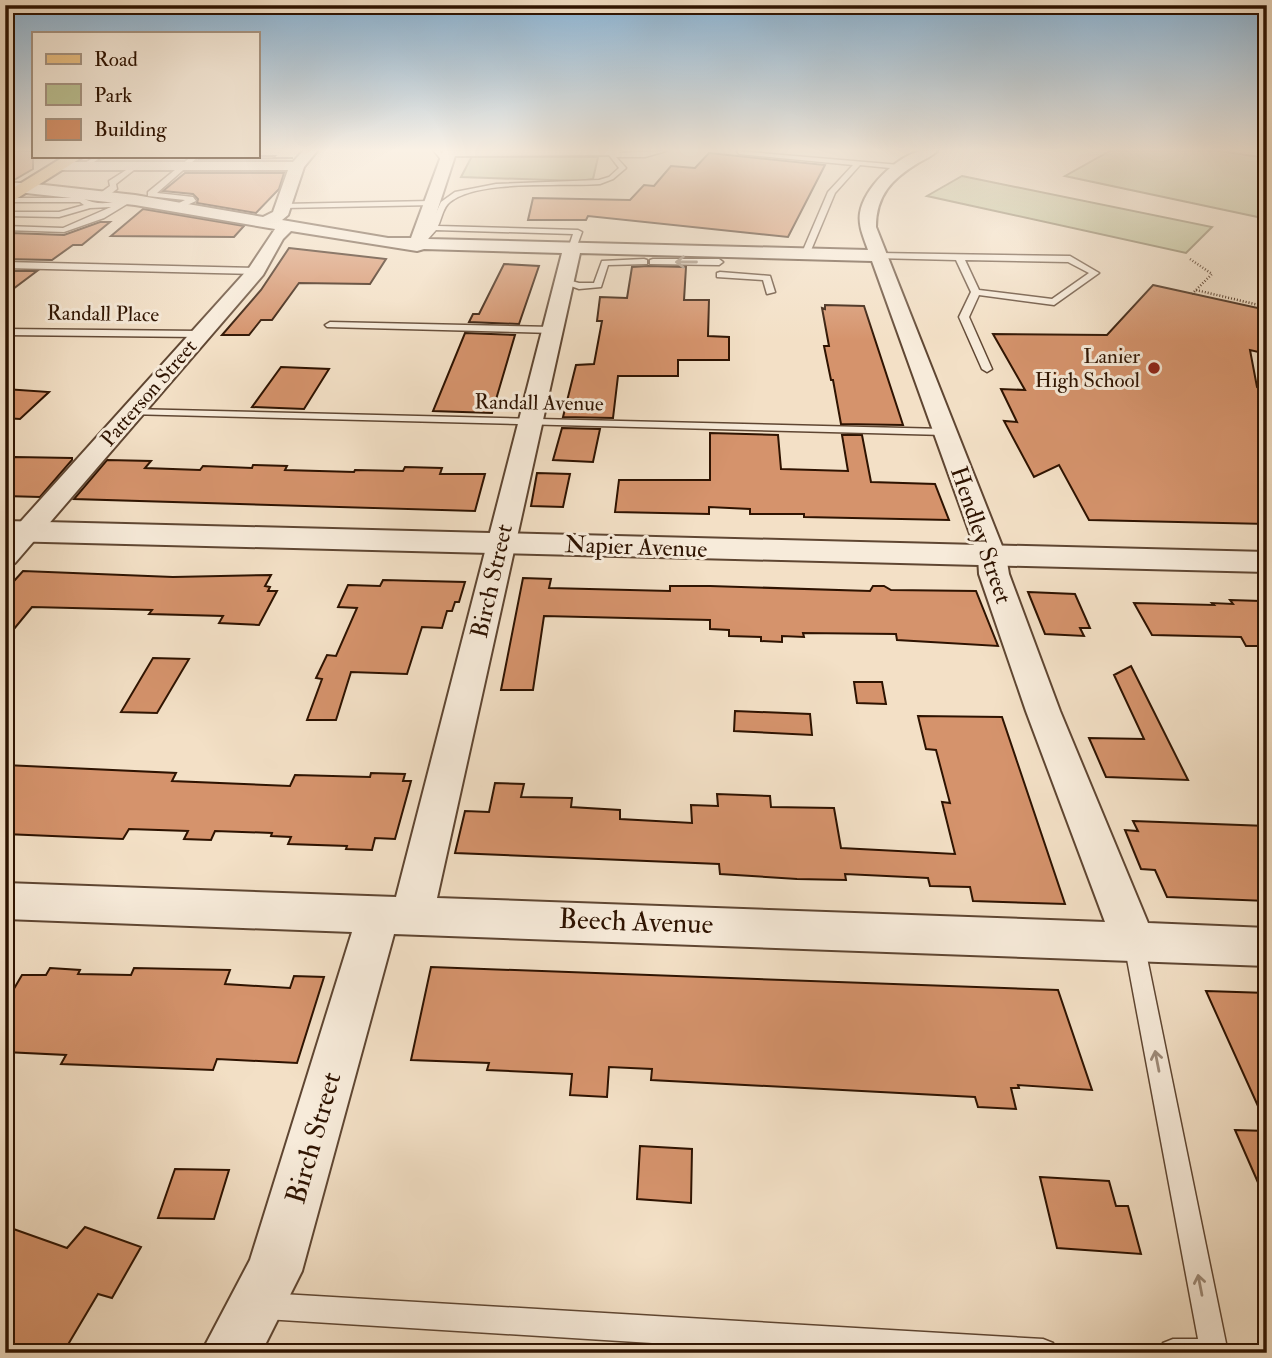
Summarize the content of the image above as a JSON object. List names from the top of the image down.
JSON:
{
  "streets": {
    "street": [
      "Patterson Street",
      "Hendley Street",
      "Napier Avenue",
      "Birch Street",
      "Beech Avenue"
    ],
    "lane": ["Randall Place", "Randall Avenue"]
  },
  "crossings": [
    ["Randall Place", "Patterson Street"],
    ["Patterson Street", "Randall Avenue"],
    ["Patterson Street", "Napier Avenue"],
    ["Randall Avenue", "Hendley Street"],
    ["Randall Avenue", "Birch Street"],
    ["Hendley Street", "Napier Avenue"],
    ["Hendley Street", "Beech Avenue"],
    ["Napier Avenue", "Birch Street"],
    ["Birch Street", "Beech Avenue"]
  ],
  "places": ["Lanier High School"],
  "legend": ["Road", "Park", "Building"]
}
